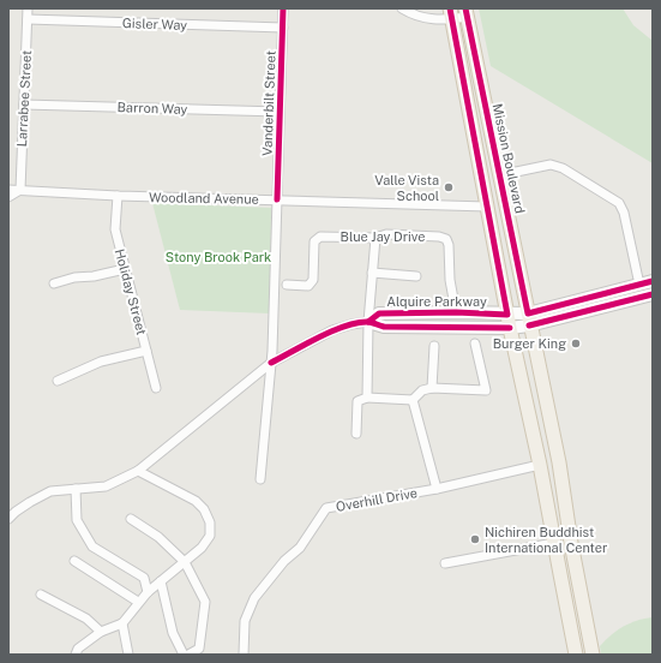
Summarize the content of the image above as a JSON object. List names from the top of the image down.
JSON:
{
  "streets": {
    "main road": ["Mission Boulevard", "Alquire Parkway"],
    "street": [
      "Gisler Way",
      "Larrabee Street",
      "Vanderbilt Street",
      "Barron Way",
      "Woodland Avenue",
      "Blue Jay Drive",
      "Holiday Street",
      "Overhill Drive"
    ]
  },
  "crossings": [
    ["Gisler Way", "Larrabee Street"],
    ["Gisler Way", "Vanderbilt Street"],
    ["Larrabee Street", "Barron Way"],
    ["Larrabee Street", "Woodland Avenue"],
    ["Vanderbilt Street", "Barron Way"],
    ["Vanderbilt Street", "Woodland Avenue"],
    ["Vanderbilt Street", "Alquire Parkway"],
    ["Woodland Avenue", "Holiday Street"],
    ["Blue Jay Drive", "Alquire Parkway"]
  ],
  "parks": ["Stony Brook Park"],
  "places": ["Valle Vista School", "Burger King", "Nichiren Buddhist International Center"]
}
